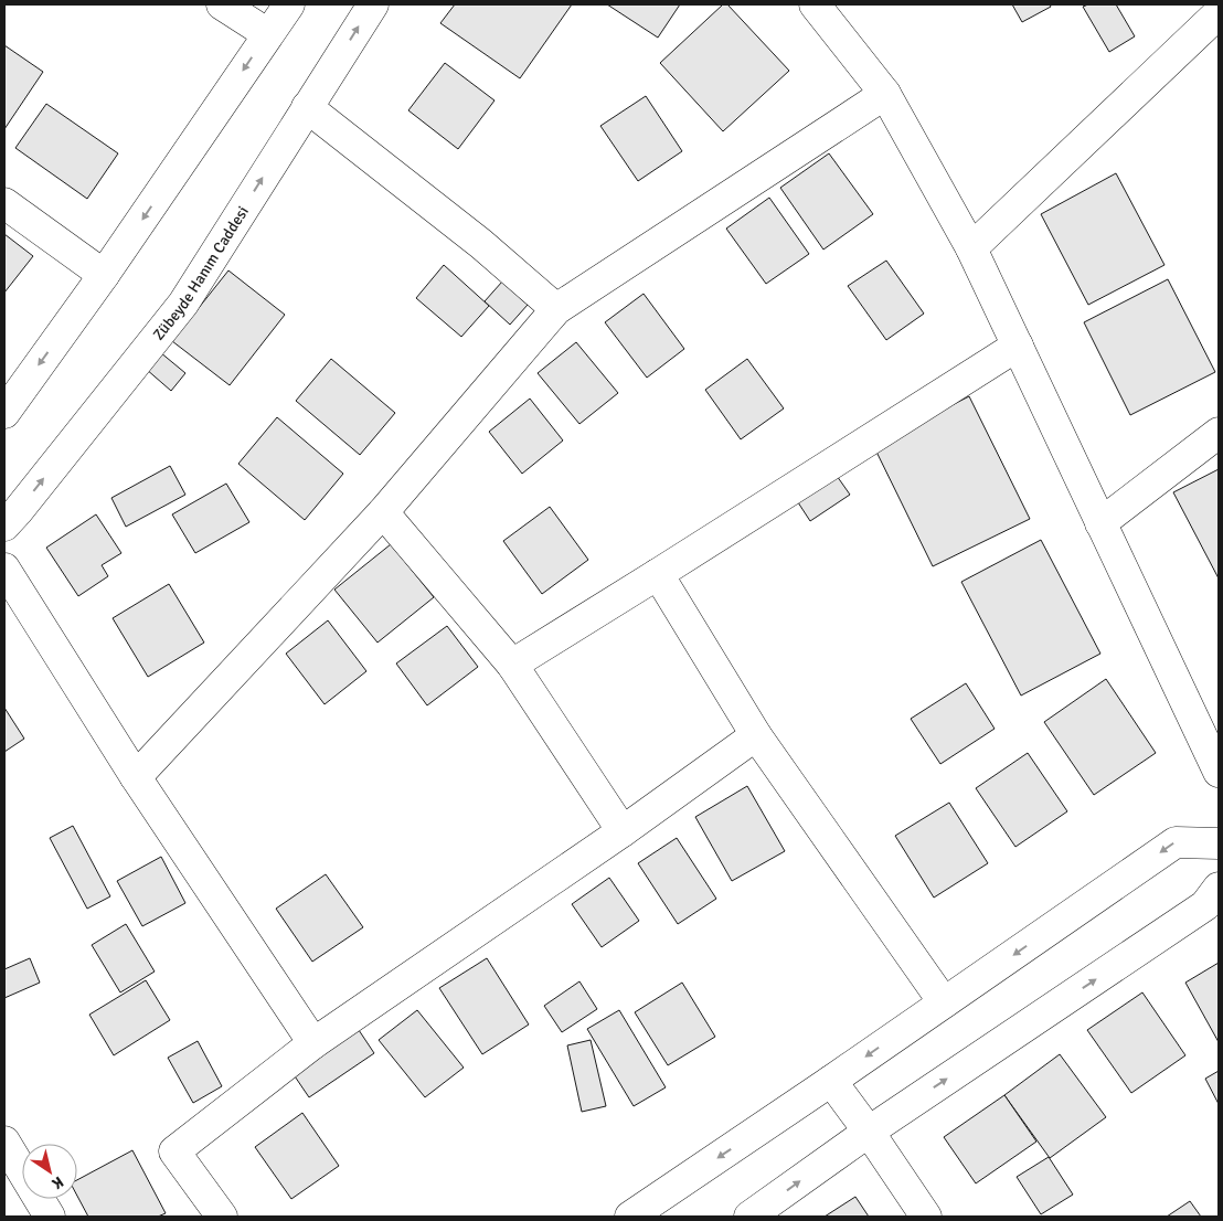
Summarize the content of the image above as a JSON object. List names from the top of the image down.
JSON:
{
  "streets": {
    "street": ["Zübeyde Hanım Caddesi"]
  },
  "north": "bottom right"
}
